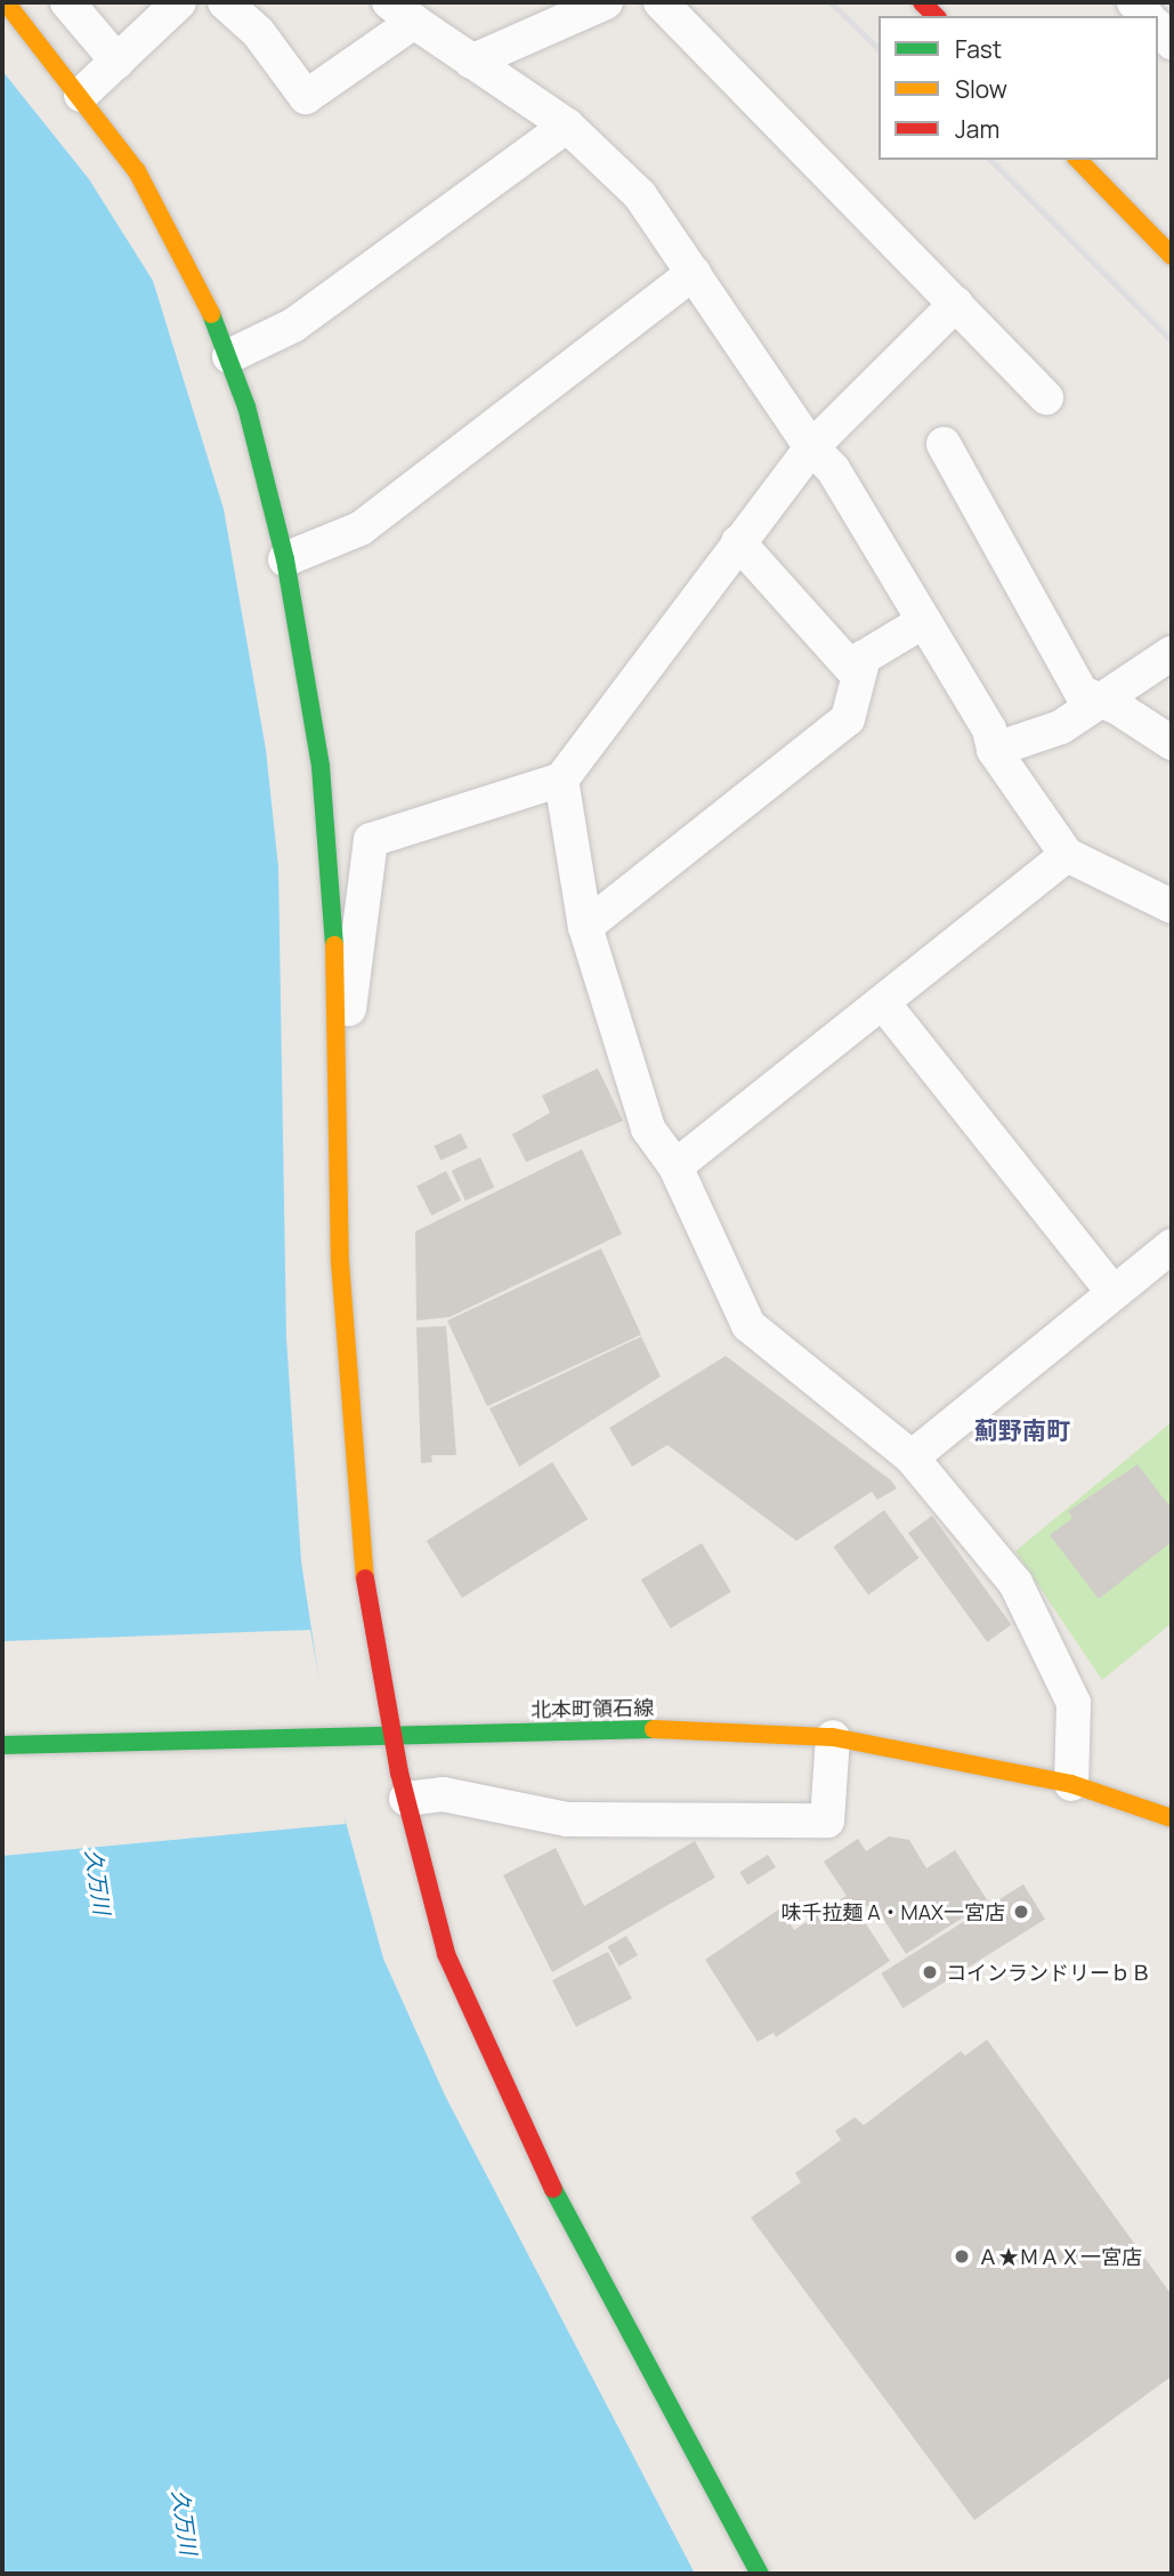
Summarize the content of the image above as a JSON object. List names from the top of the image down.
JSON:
{
  "streets": {
    "street": ["北本町領石線"]
  },
  "districts": ["薊野南町"],
  "water": ["久万川"],
  "places": ["味千拉麺 A・MAX一宮店", "コインランドリーｂＢ", "Ａ★ＭＡＸ一宮店"],
  "legend": ["Fast", "Slow", "Jam"]
}
